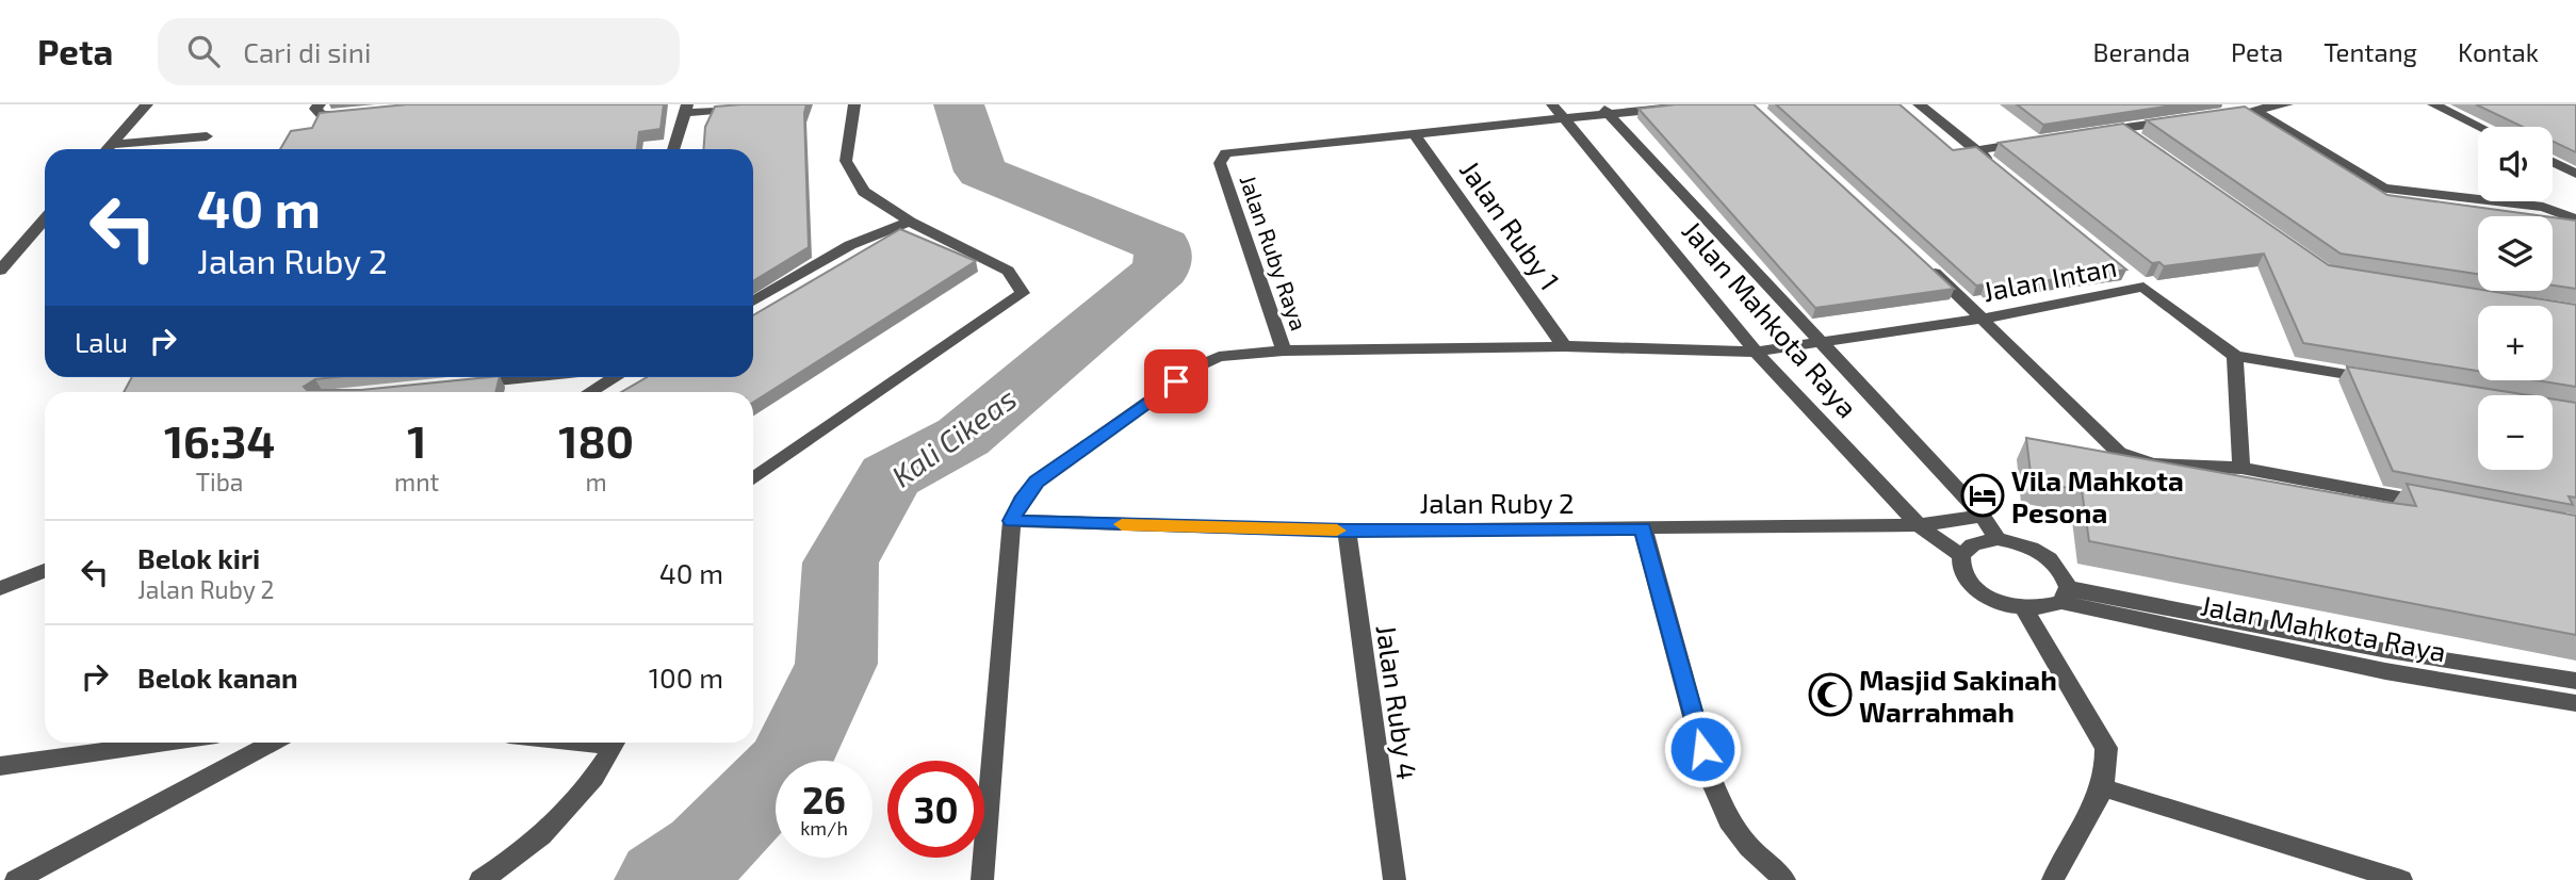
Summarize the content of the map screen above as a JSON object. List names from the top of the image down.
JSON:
{
  "streets": {
    "street": [
      "Jalan Ruby 1",
      "Jalan Ruby Raya",
      "Jalan Intan",
      "Jalan Mahkota Raya",
      "Jalan Ruby 2",
      "Jalan Ruby 4"
    ]
  },
  "crossings": [
    ["Jalan Ruby 1", "Jalan Ruby Raya"],
    ["Jalan Ruby 1", "Jalan Intan"],
    ["Jalan Ruby Raya", "Jalan Intan"],
    ["Jalan Ruby Raya", "Jalan Mahkota Raya"],
    ["Jalan Intan", "Jalan Mahkota Raya"],
    ["Jalan Intan", "Jalan Ruby 2"],
    ["Jalan Mahkota Raya", "Jalan Ruby 2"],
    ["Jalan Ruby 2", "Jalan Ruby 4"]
  ],
  "water": ["Kali Cikeas"],
  "places": {
    "hotel": ["Vila Mahkota Pesona"],
    "mosque": ["Masjid Sakinah Warrahmah"]
  },
  "page": {
    "header": "Peta",
    "search": "Cari di sini",
    "nav": [
      "Beranda",
      "Peta",
      "Tentang",
      "Kontak"
    ],
    "map_buttons": ["+", "−"],
    "turn": ["40 m", "Jalan Ruby 2"],
    "then": "Lalu",
    "eta": [
      "16:34",
      "Tiba",
      "1",
      "mnt",
      "180",
      "m"
    ],
    "list": [
      {
        "name": "Belok kiri",
        "note": "Jalan Ruby 2",
        "value": "40 m"
      },
      {
        "name": "Belok kanan",
        "value": "100 m"
      }
    ],
    "speed": "26 km/h",
    "limit": "30"
  }
}
